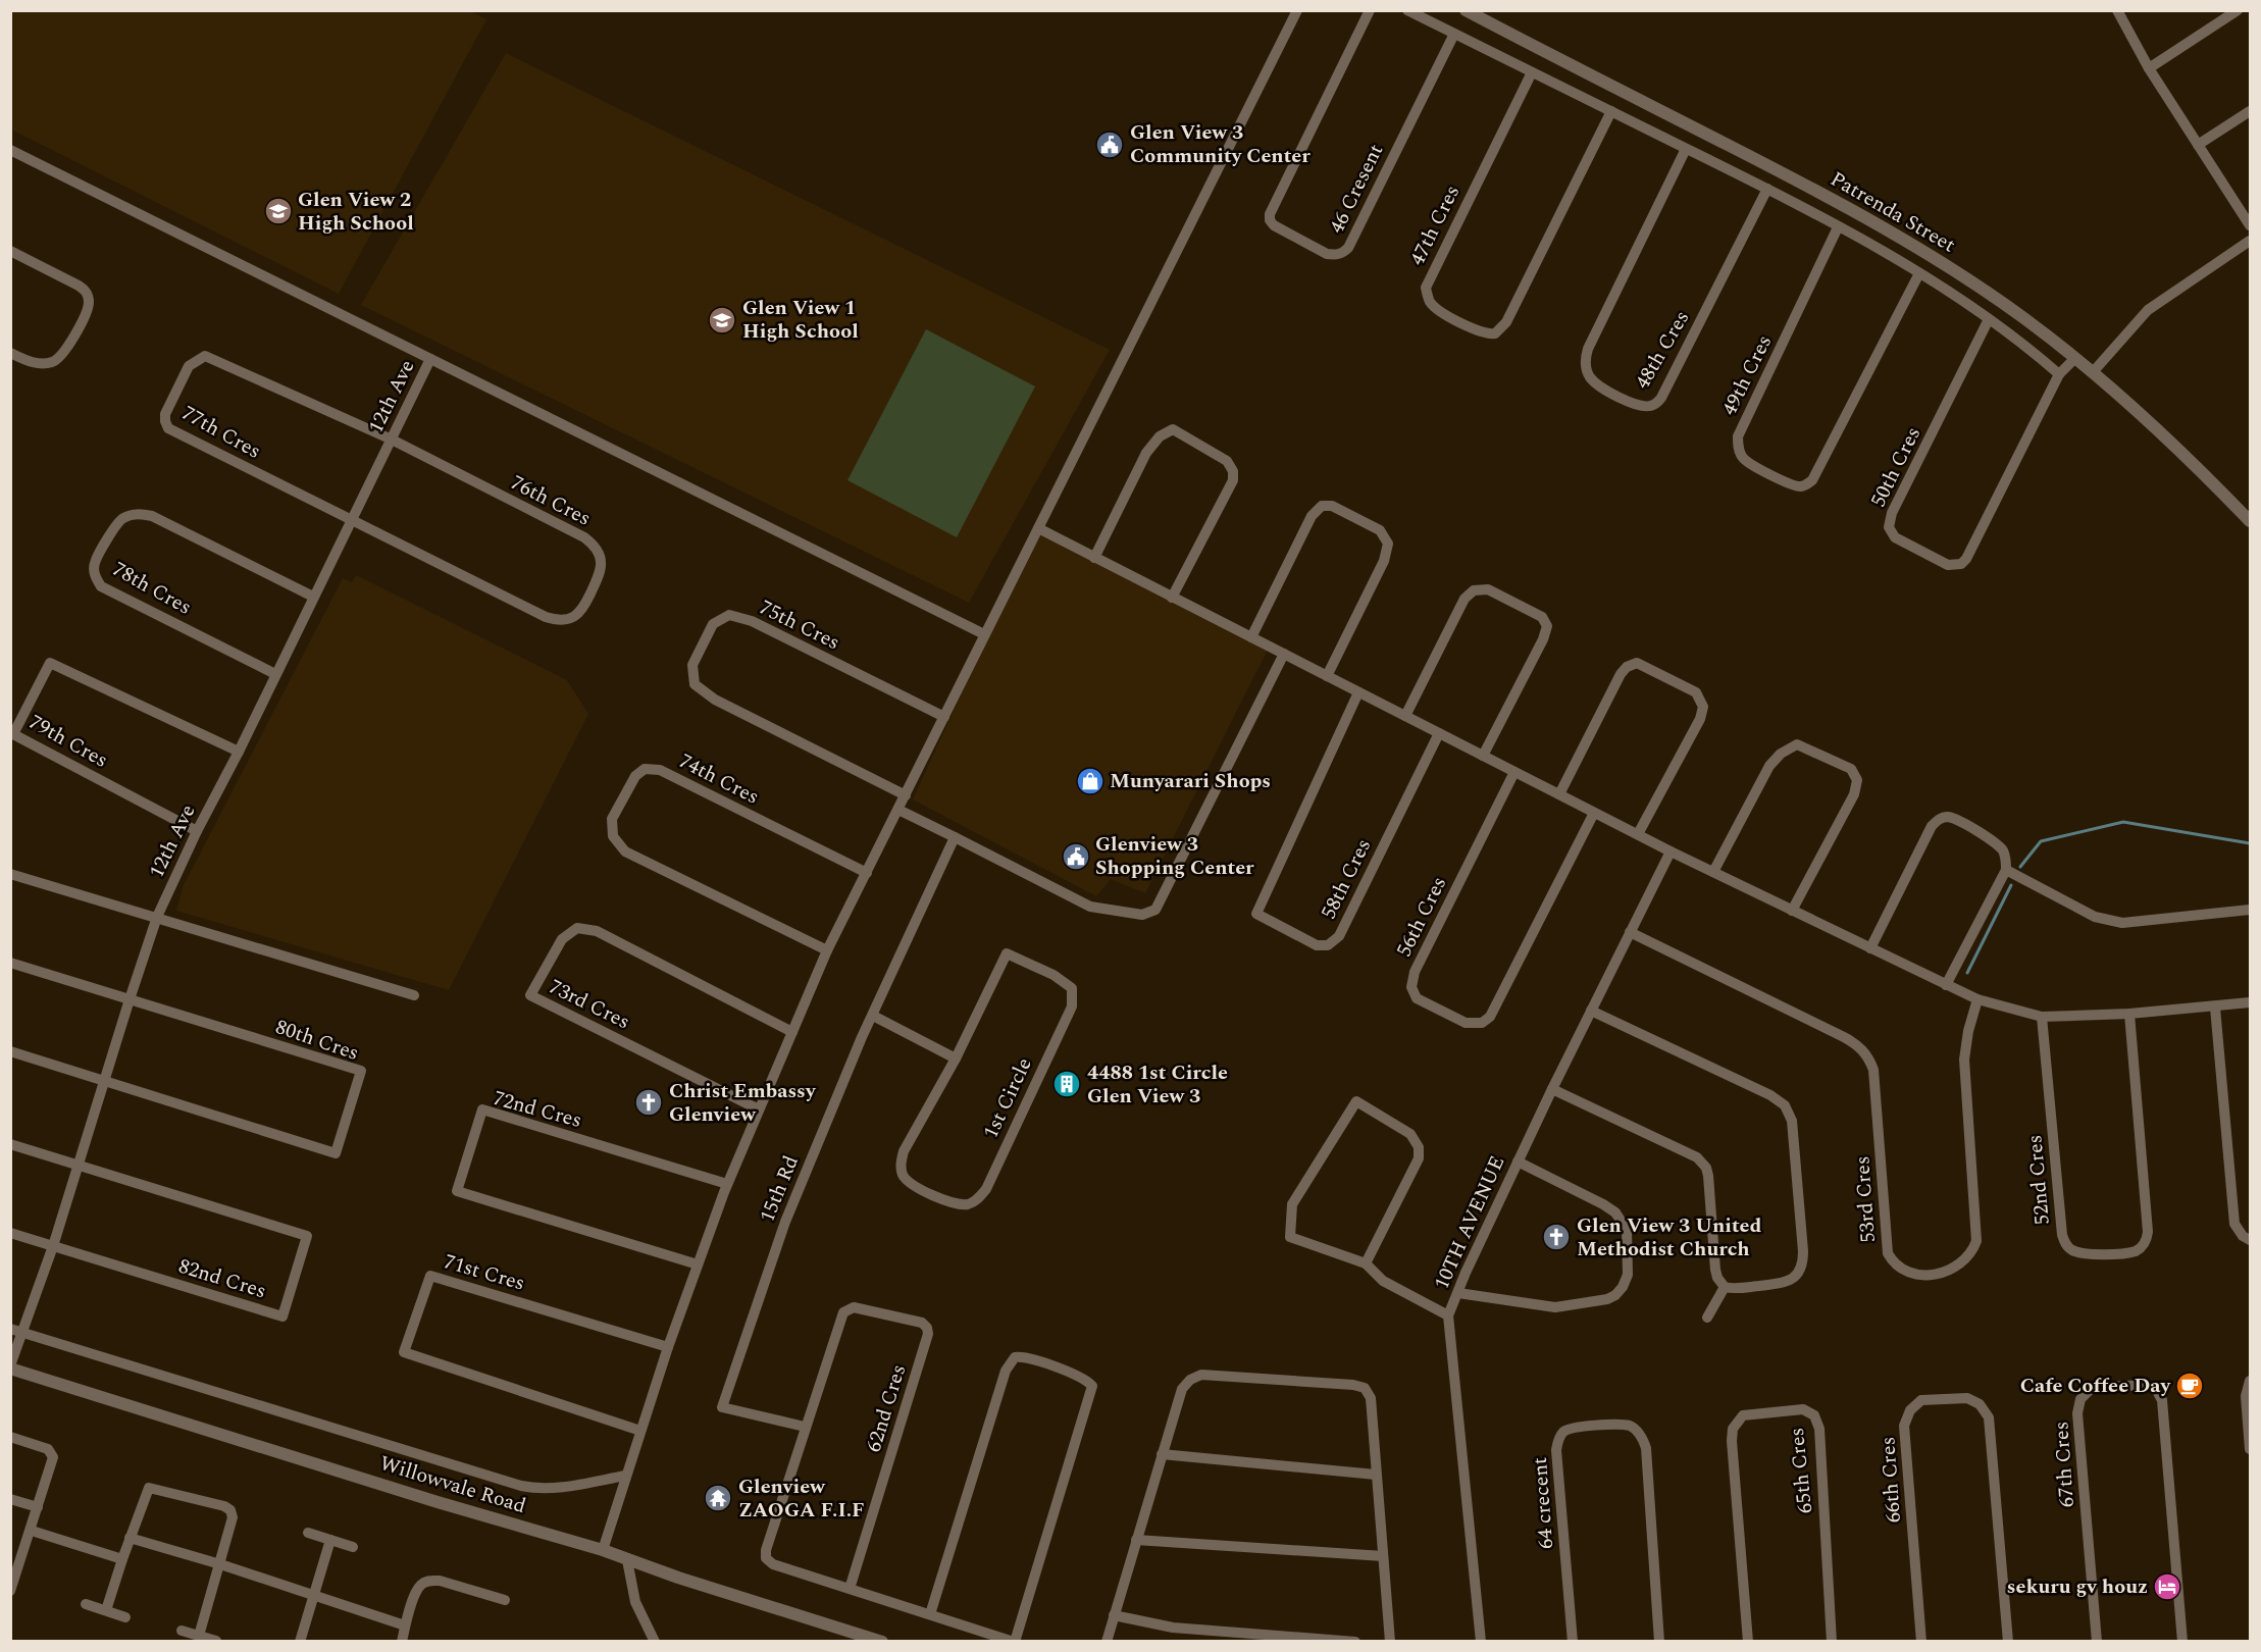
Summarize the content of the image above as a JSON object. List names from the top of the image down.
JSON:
{
  "streets": {
    "street": [
      "46 Cresent",
      "Patrenda Street",
      "47th Cres",
      "48th Cres",
      "49th Cres",
      "12th Ave",
      "77th Cres",
      "50th Cres",
      "76th Cres",
      "78th Cres",
      "75th Cres",
      "79th Cres",
      "74th Cres",
      "58th Cres",
      "56th Cres",
      "73rd Cres",
      "80th Cres",
      "1st Circle",
      "72nd Cres",
      "52nd Cres",
      "15th Rd",
      "53rd Cres",
      "10TH AVENUE",
      "71st Cres",
      "82nd Cres",
      "62nd Cres",
      "67th Cres",
      "65th Cres",
      "66th Cres",
      "Willowvale Road",
      "64 crecent"
    ]
  },
  "crossings": [
    ["Patrenda Street", "50th Cres"],
    ["12th Ave", "77th Cres"],
    ["12th Ave", "76th Cres"],
    ["12th Ave", "78th Cres"],
    ["12th Ave", "79th Cres"],
    ["12th Ave", "80th Cres"],
    ["12th Ave", "82nd Cres"],
    ["12th Ave", "Willowvale Road"],
    ["77th Cres", "76th Cres"],
    ["15th Rd", "62nd Cres"],
    ["53rd Cres", "10TH AVENUE"]
  ],
  "places": {
    "public building": ["Glen View 3 Community Center", "Glenview 3 Shopping Center"],
    "school or university": ["Glen View 2 High School", "Glen View 1 High School"],
    "shop": ["Munyarari Shops"],
    "building": ["4488 1st Circle Glen View 3"],
    "church": ["Christ Embassy Glenview", "Glen View 3 United Methodist Church"],
    "cafe": ["Cafe Coffee Day"],
    "temple": ["Glenview ZAOGA F.I.F"],
    "hotel": ["sekuru gv houz"]
  }
}
